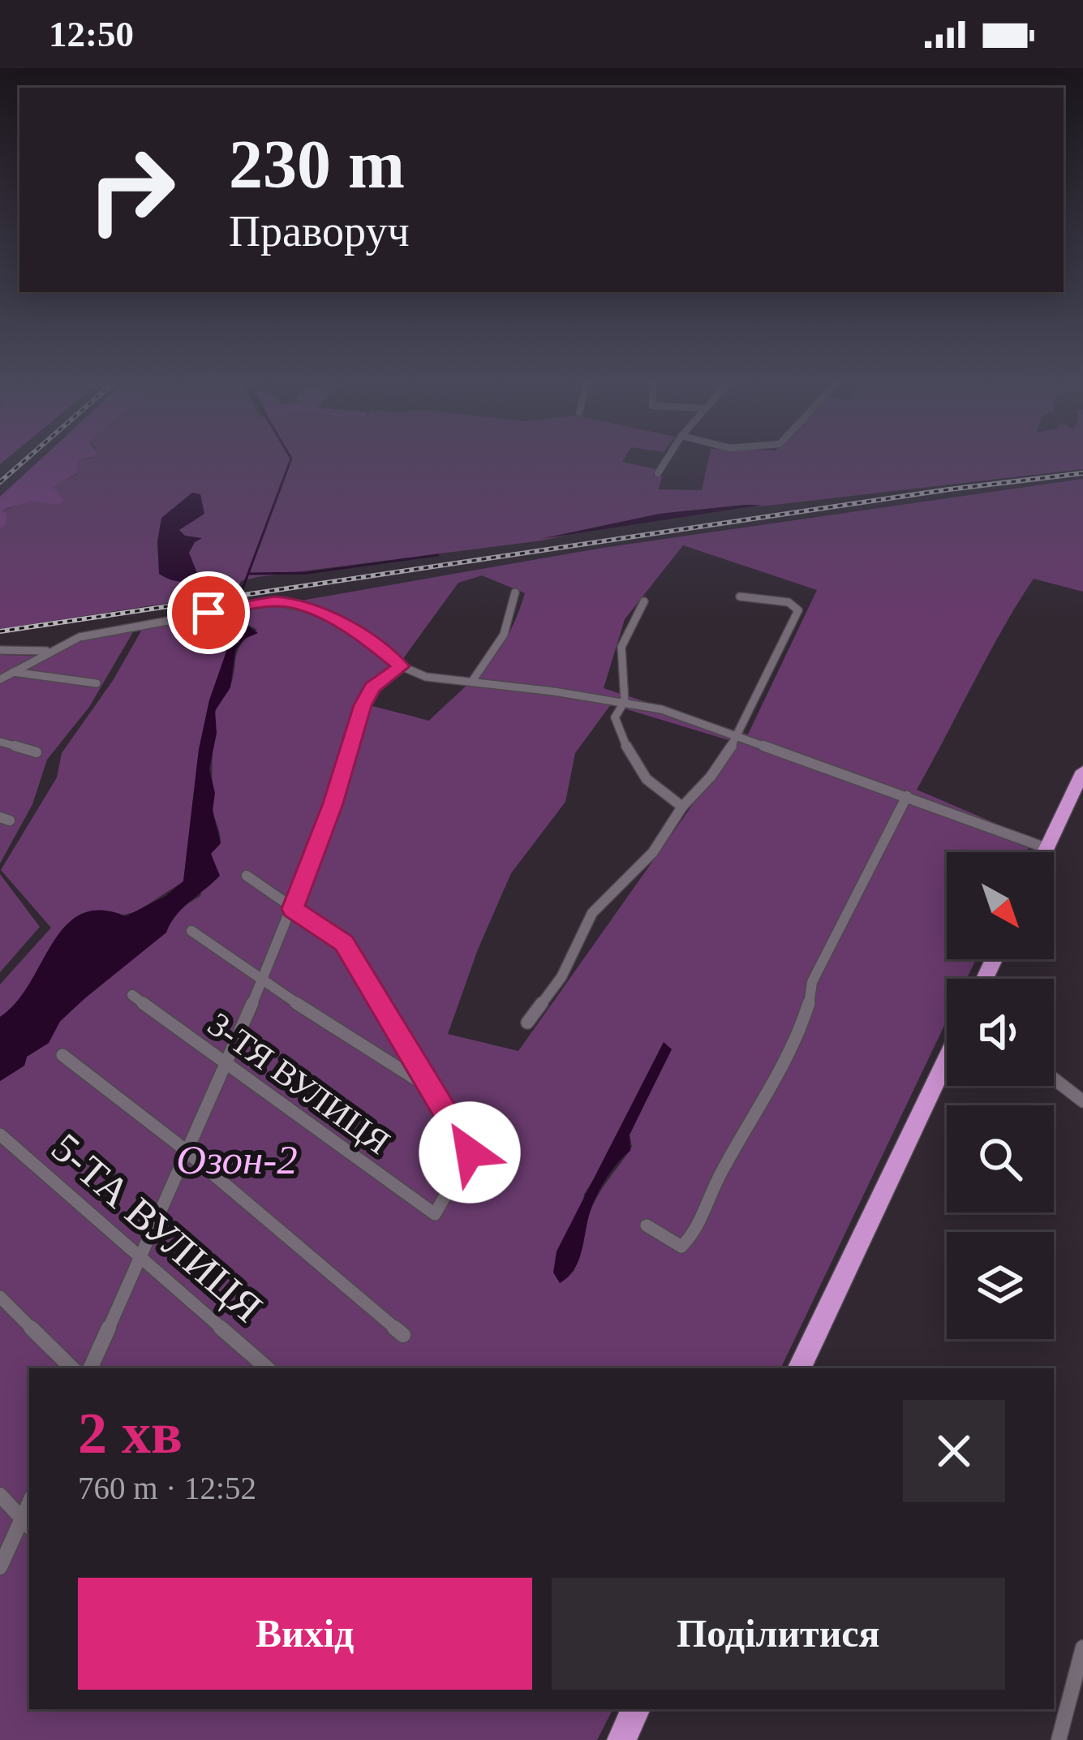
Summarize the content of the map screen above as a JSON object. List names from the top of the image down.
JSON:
{
  "streets": {
    "street": ["3-ТЯ ВУЛИЦЯ", "5-ТА ВУЛИЦЯ"]
  },
  "parks": ["Озон-2"],
  "north": "bottom right",
  "page": {
    "status": "12:50",
    "turn": ["230 m", "Праворуч"],
    "heading": ["2 хв", "760 m · 12:52"],
    "buttons": ["Вихід", "Поділитися"]
  }
}
